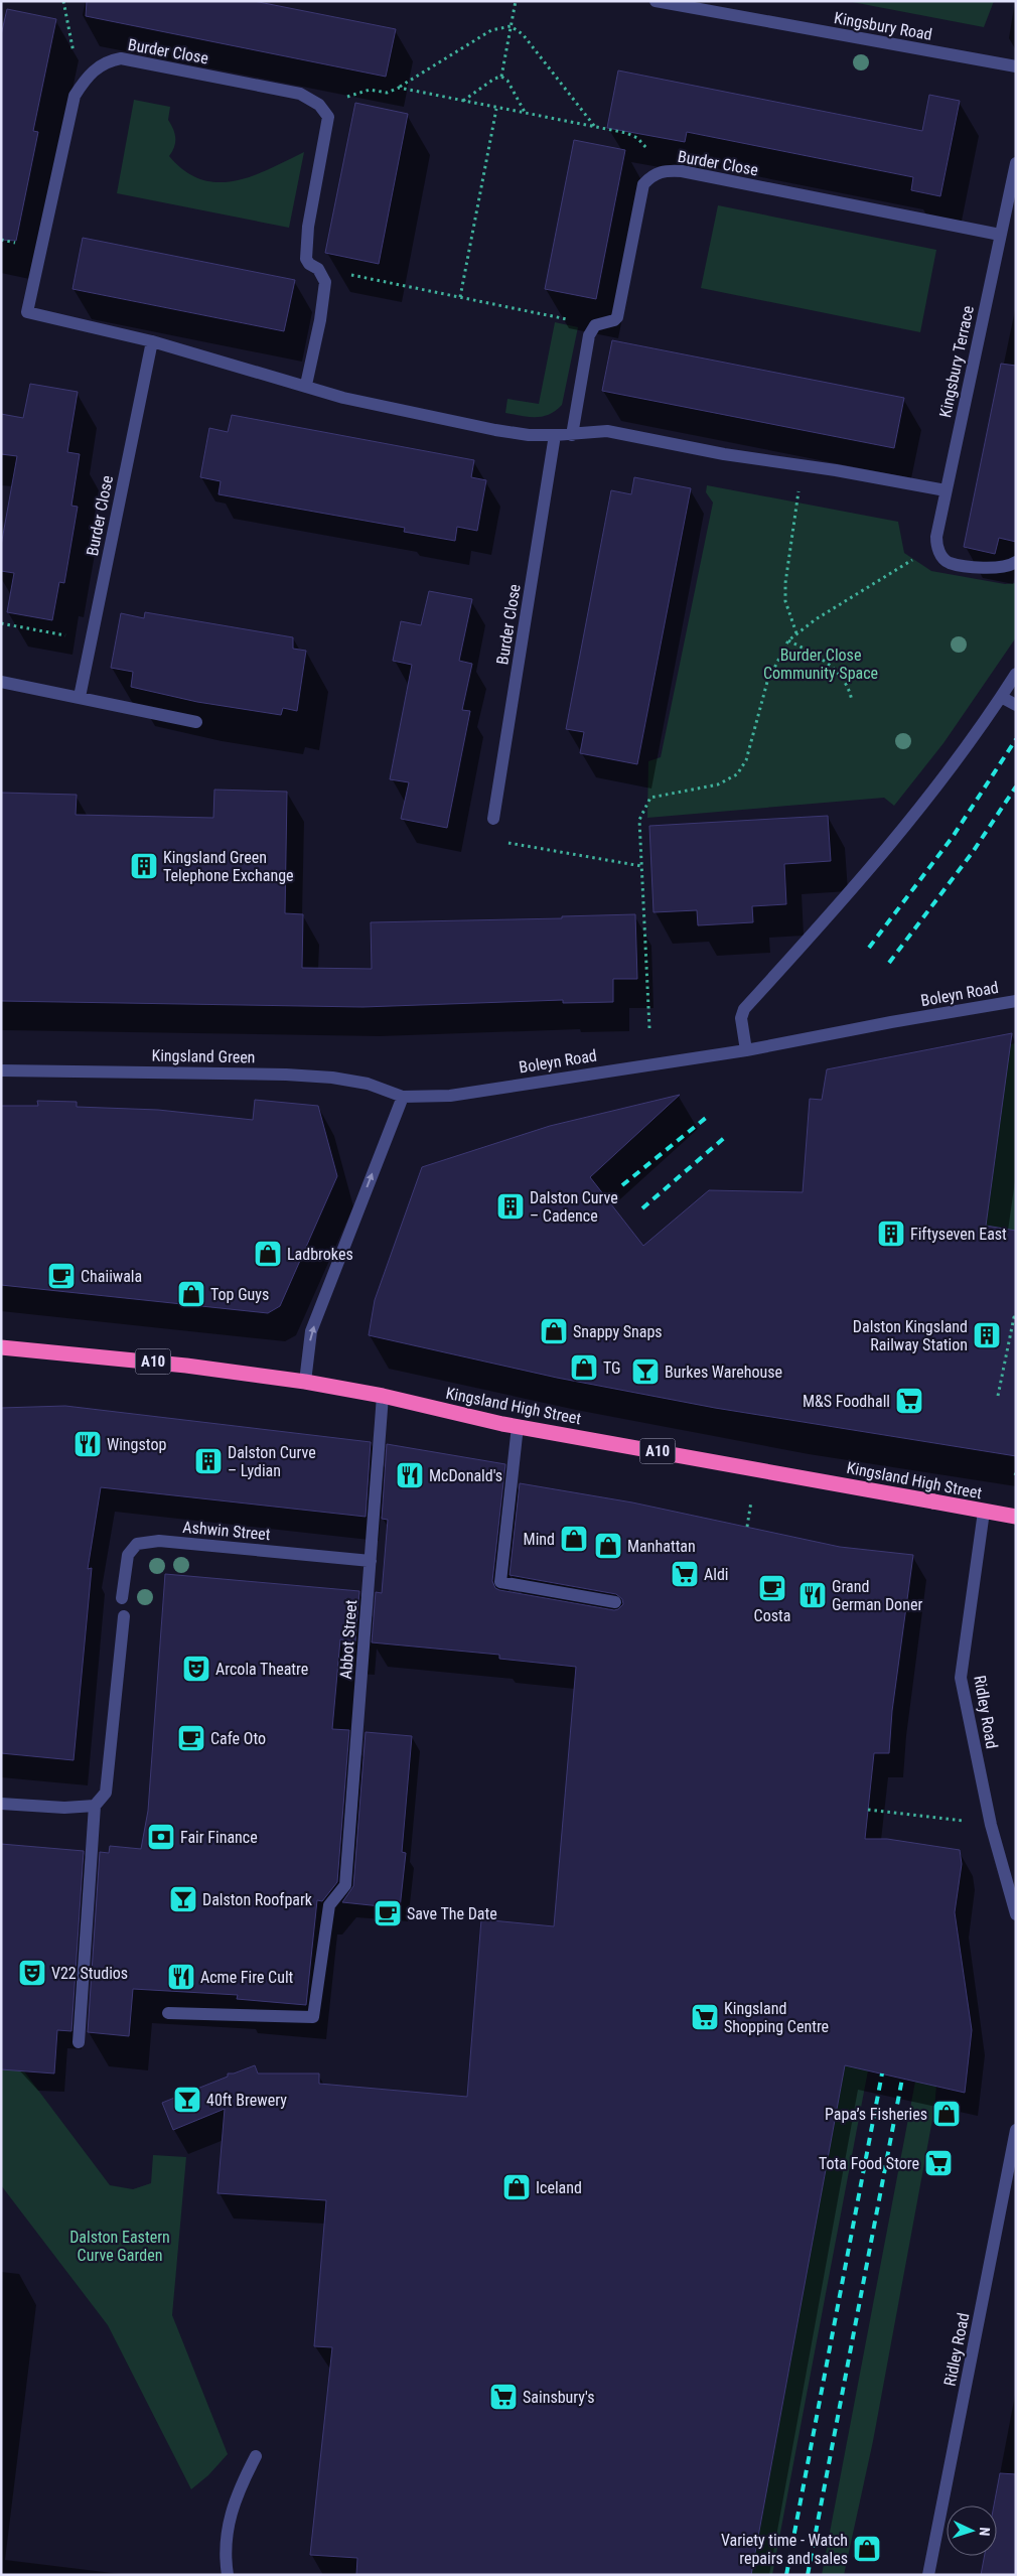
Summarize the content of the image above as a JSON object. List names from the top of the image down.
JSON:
{
  "streets": {
    "highway": ["A10", "Kingsland High Street"],
    "street": [
      "Kingsbury Road",
      "Burder Close",
      "Kingsbury Terrace",
      "Boleyn Road",
      "Kingsland Green",
      "Ashwin Street",
      "Abbot Street",
      "Ridley Road"
    ]
  },
  "crossings": [
    ["Burder Close", "Kingsbury Terrace"],
    ["Boleyn Road", "Kingsland Green"],
    ["Kingsland High Street", "Abbot Street"],
    ["Kingsland High Street", "Ridley Road"],
    ["Ashwin Street", "Abbot Street"]
  ],
  "parks": ["Burder Close Community Space", "Dalston Eastern Curve Garden"],
  "places": {
    "building": [
      "Kingsland Green Telephone Exchange",
      "Dalston Curve – Cadence",
      "Fiftyseven East",
      "Dalston Kingsland Railway Station",
      "Dalston Curve – Lydian"
    ],
    "shop": [
      "Ladbrokes",
      "Top Guys",
      "Snappy Snaps",
      "TG",
      "Mind",
      "Manhattan",
      "Papa’s Fisheries",
      "Iceland",
      "Variety time - Watch repairs and sales"
    ],
    "cafe": [
      "Chaiiwala",
      "Costa",
      "Cafe Oto",
      "Save The Date"
    ],
    "bar": ["Burkes Warehouse", "Dalston Roofpark", "40ft Brewery"],
    "supermarket": [
      "M&S Foodhall",
      "Aldi",
      "Kingsland Shopping Centre",
      "Tota Food Store",
      "Sainsbury's"
    ],
    "restaurant": [
      "Wingstop",
      "McDonald's",
      "Grand German Doner",
      "Acme Fire Cult"
    ],
    "theatre": ["Arcola Theatre", "V22 Studios"],
    "bank": ["Fair Finance"]
  },
  "north": "right"
}
